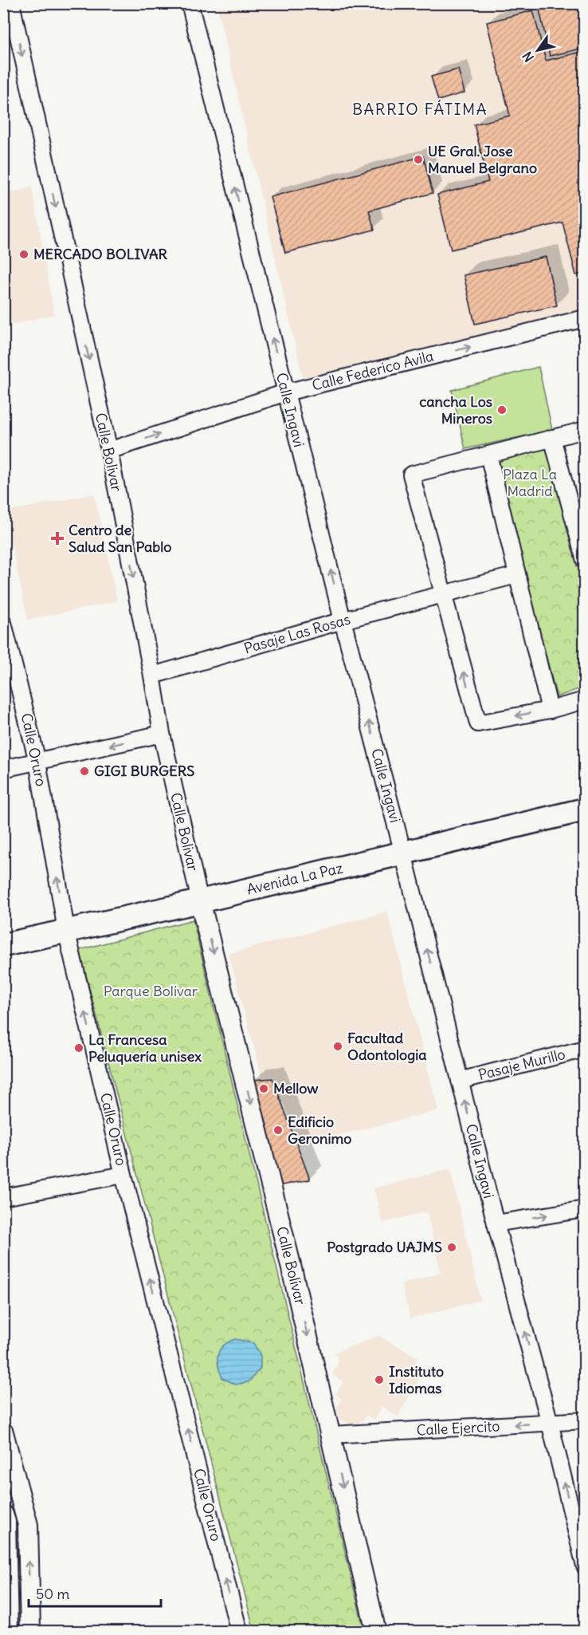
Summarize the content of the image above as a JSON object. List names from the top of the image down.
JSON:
{
  "streets": {
    "main road": ["Avenida La Paz"],
    "street": [
      "Calle Federico Avila",
      "Calle Ingavi",
      "Calle Bolivar",
      "Pasaje Las Rosas",
      "Calle Oruro",
      "Pasaje Murillo",
      "Calle Bolívar",
      "Calle Ejercito"
    ]
  },
  "crossings": [
    ["Calle Federico Avila", "Calle Ingavi"],
    ["Calle Federico Avila", "Calle Bolivar"],
    ["Calle Ingavi", "Pasaje Las Rosas"],
    ["Calle Ingavi", "Avenida La Paz"],
    ["Calle Ingavi", "Pasaje Murillo"],
    ["Calle Ingavi", "Calle Ejercito"],
    ["Calle Bolivar", "Pasaje Las Rosas"],
    ["Calle Bolivar", "Avenida La Paz"],
    ["Calle Bolivar", "Calle Bolívar"],
    ["Calle Oruro", "Avenida La Paz"],
    ["Avenida La Paz", "Calle Bolívar"],
    ["Calle Bolívar", "Calle Ejercito"]
  ],
  "one_way": [
    "Calle Federico Avila",
    "Calle Ingavi",
    "Calle Bolivar",
    "Calle Oruro",
    "Calle Bolívar",
    "Calle Ejercito"
  ],
  "districts": ["BARRIO FÁTIMA"],
  "parks": ["Plaza La Madrid", "Parque Bolívar"],
  "places": {
    "other": [
      "UE Gral. Jose Manuel Belgrano",
      "MERCADO BOLIVAR",
      "cancha Los Mineros",
      "GIGI BURGERS",
      "Facultad Odontologia",
      "La Francesa Peluquería unisex",
      "Mellow",
      "Edificio Geronimo",
      "Postgrado UAJMS",
      "Instituto Idiomas"
    ],
    "health": ["Centro de Salud San Pablo"]
  },
  "scale_bar": "50 m",
  "north": "bottom left"
}
